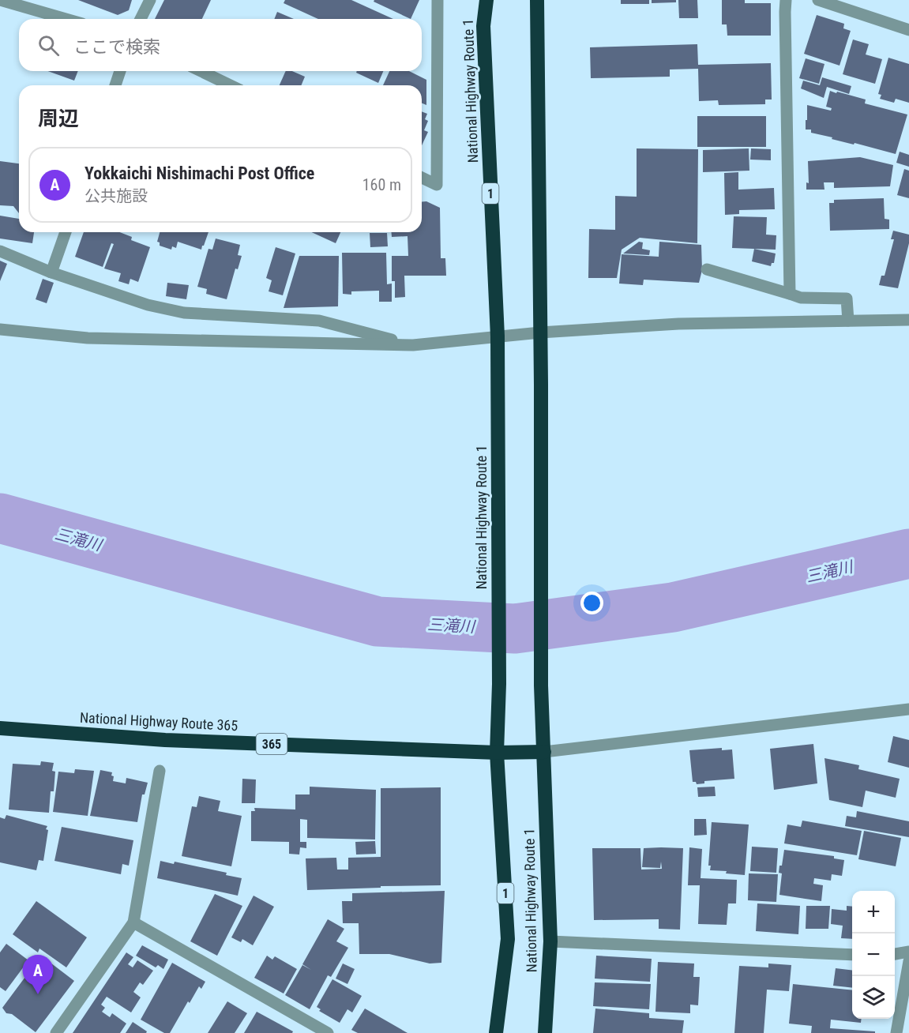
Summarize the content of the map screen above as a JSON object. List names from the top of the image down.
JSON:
{
  "streets": {
    "highway": [
      "National Highway Route 1",
      "1",
      "National Highway Route 365",
      "365"
    ]
  },
  "crossings": [
    ["National Highway Route 1", "National Highway Route 365"]
  ],
  "water": ["三滝川"],
  "page": {
    "search": "ここで検索",
    "heading": "周辺",
    "list": [
      {
        "mark": "A",
        "name": "Yokkaichi Nishimachi Post Office",
        "note": "公共施設",
        "value": "160 m"
      }
    ],
    "map_buttons": ["+", "−"],
    "pins": "A"
  }
}
